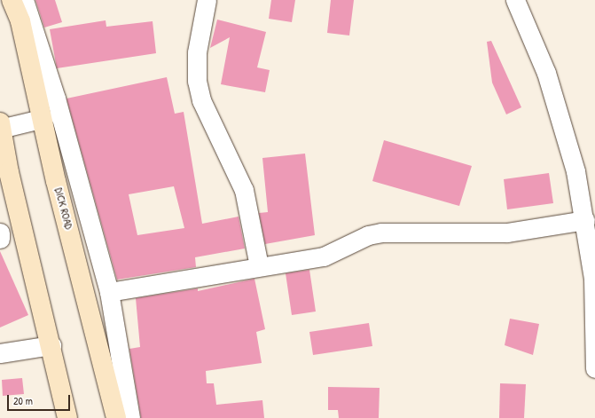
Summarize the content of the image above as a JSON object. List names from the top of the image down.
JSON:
{
  "streets": {
    "main road": ["DICK ROAD"]
  },
  "scale_bar": "20 m"
}
